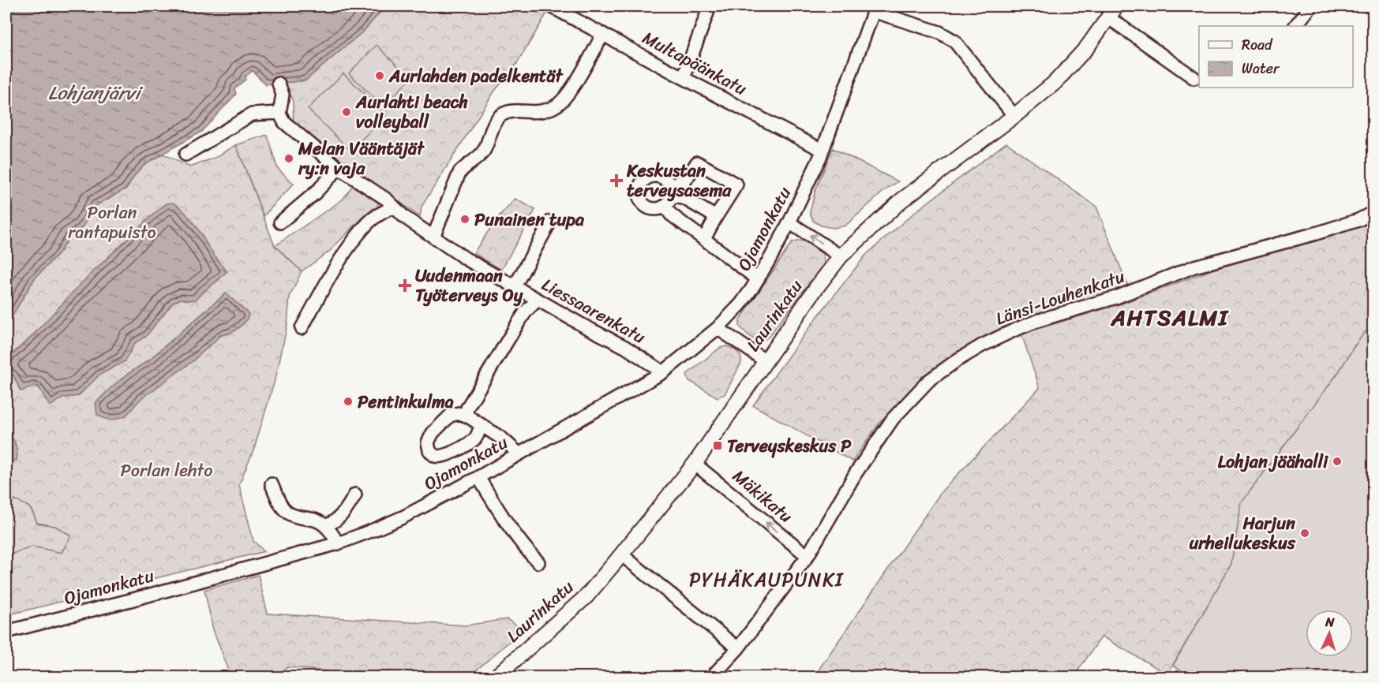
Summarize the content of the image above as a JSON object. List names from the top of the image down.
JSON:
{
  "streets": {
    "main road": ["Laurinkatu"],
    "street": [
      "Multapäänkatu",
      "Ojamonkatu",
      "Länsi-Louhenkatu",
      "Liessaarenkatu",
      "Mäkikatu"
    ]
  },
  "crossings": [
    ["Multapäänkatu", "Ojamonkatu"],
    ["Ojamonkatu", "Liessaarenkatu"],
    ["Länsi-Louhenkatu", "Mäkikatu"],
    ["Laurinkatu", "Mäkikatu"]
  ],
  "one_way": ["Mäkikatu"],
  "districts": ["AHTSALMI", "PYHÄKAUPUNKI"],
  "water": ["Lohjanjärvi"],
  "parks": ["Porlan rantapuisto", "Porlan lehto"],
  "places": {
    "other": [
      "Aurlahden padelkentät",
      "Aurlahti beach volleyball",
      "Melan Vääntäjät ry:n vaja",
      "Punainen tupa",
      "Pentinkulma",
      "Lohjan jäähalli",
      "Harjun urheilukeskus"
    ],
    "health": ["Keskustan terveysasema", "Uudenmaan Työterveys Oy"],
    "transit": ["Terveyskeskus P"]
  },
  "legend": ["Road", "Water"],
  "north": "top"
}
